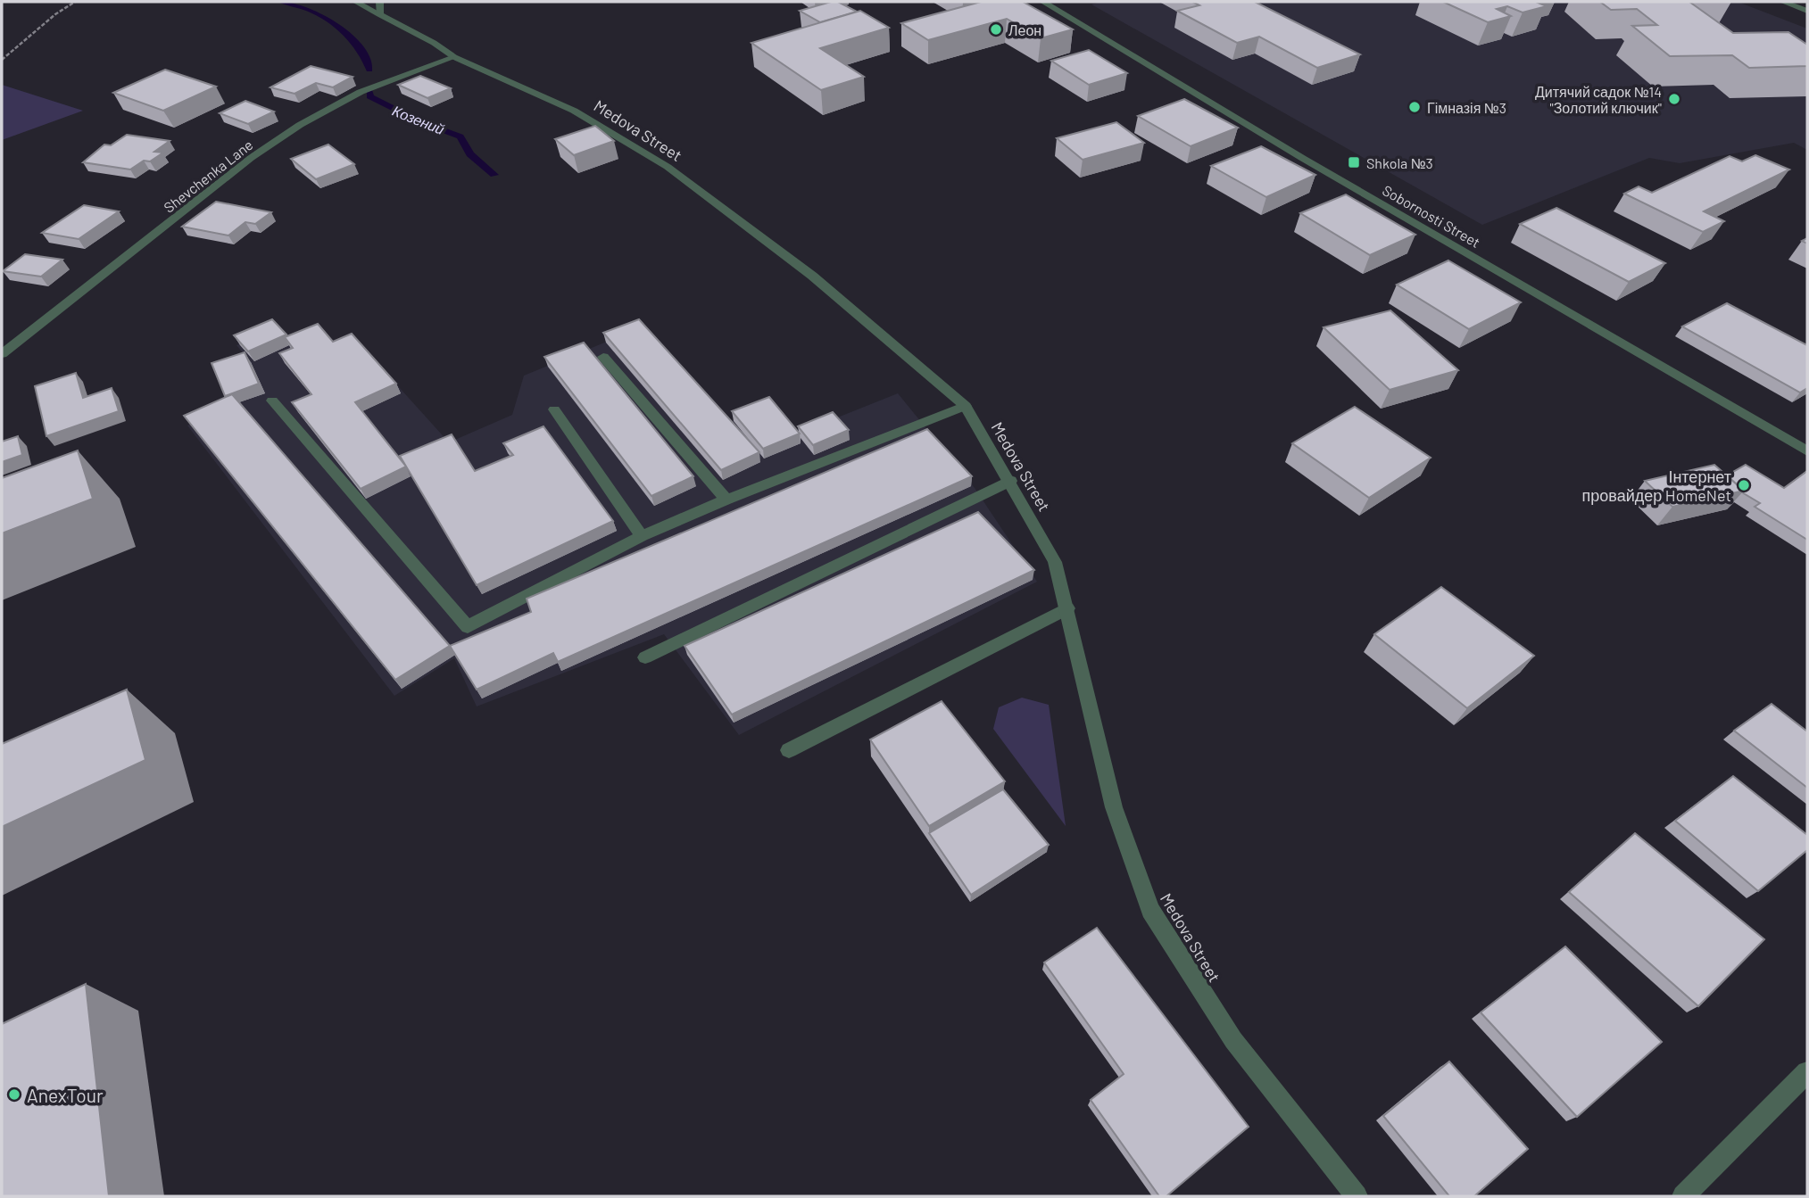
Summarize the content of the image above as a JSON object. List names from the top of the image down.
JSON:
{
  "streets": {
    "street": ["Medova Street", "Shevchenka Lane", "Sobornosti Street"]
  },
  "crossings": [
    ["Medova Street", "Shevchenka Lane"]
  ],
  "water": ["Козений"],
  "places": {
    "other": [
      "Леон",
      "Дитячий садок №14 \"Золотий ключик\"",
      "Гімназія №3",
      "Інтернет провайдер HomeNet",
      "AnexTour"
    ],
    "transit": ["Shkola №3"]
  }
}
